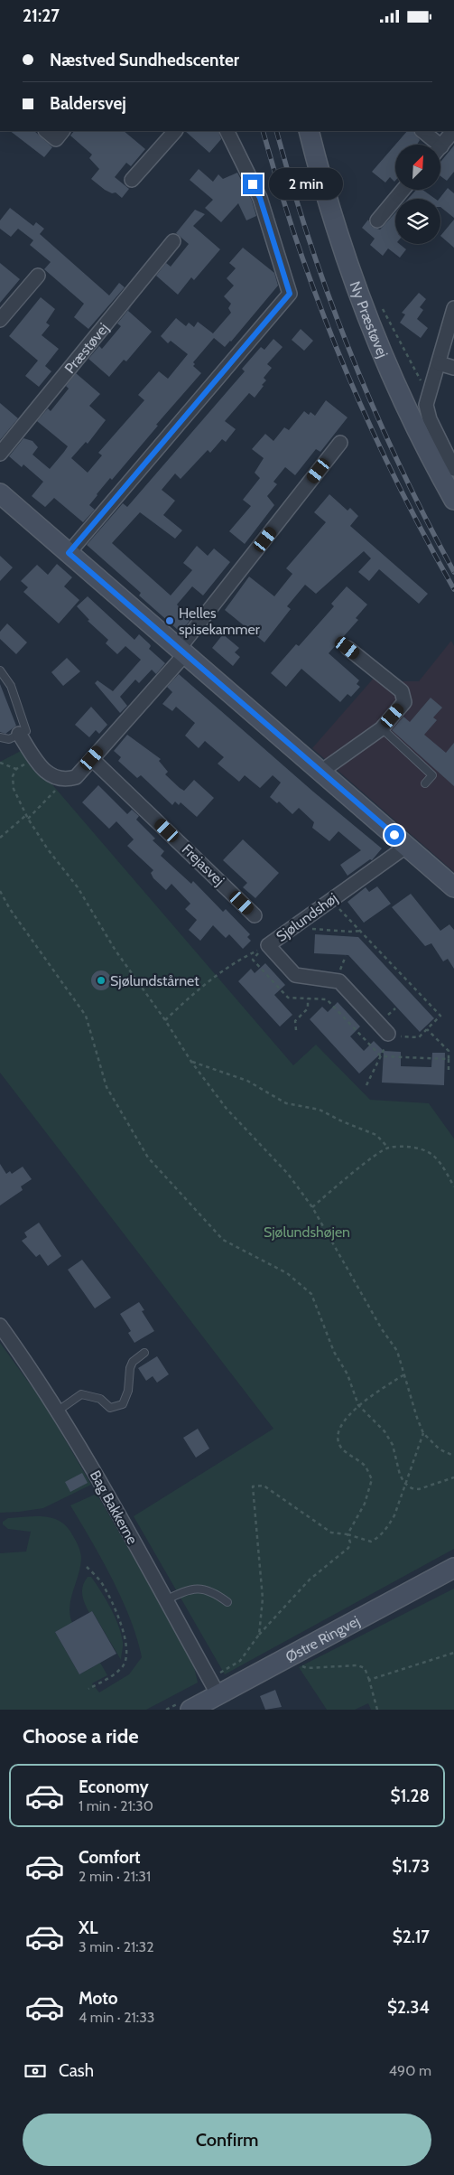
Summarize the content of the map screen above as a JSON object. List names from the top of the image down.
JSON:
{
  "streets": {
    "street": [
      "Ny Præstøvej",
      "Præstøvej",
      "Frejasvej",
      "Sjølundshøj",
      "Bag Bakkerne",
      "Østre Ringvej"
    ]
  },
  "crossings": [
    ["Bag Bakkerne", "Østre Ringvej"]
  ],
  "parks": ["Sjølundshøjen"],
  "places": ["Helles spisekammer", "Sjølundstårnet"],
  "north": "top right",
  "page": {
    "status": "21:27",
    "banner": ["Næstved Sundhedscenter", "Baldersvej"],
    "bubble": "2 min",
    "heading": "Choose a ride",
    "list": [
      {
        "name": "Economy",
        "note": "1 min · 21:30",
        "value": "$1.28"
      },
      {
        "name": "Comfort",
        "note": "2 min · 21:31",
        "value": "$1.73"
      },
      {
        "name": "XL",
        "note": "3 min · 21:32",
        "value": "$2.17"
      },
      {
        "name": "Moto",
        "note": "4 min · 21:33",
        "value": "$2.34"
      }
    ],
    "pay": ["Cash", "490 m"],
    "buttons": "Confirm"
  }
}
